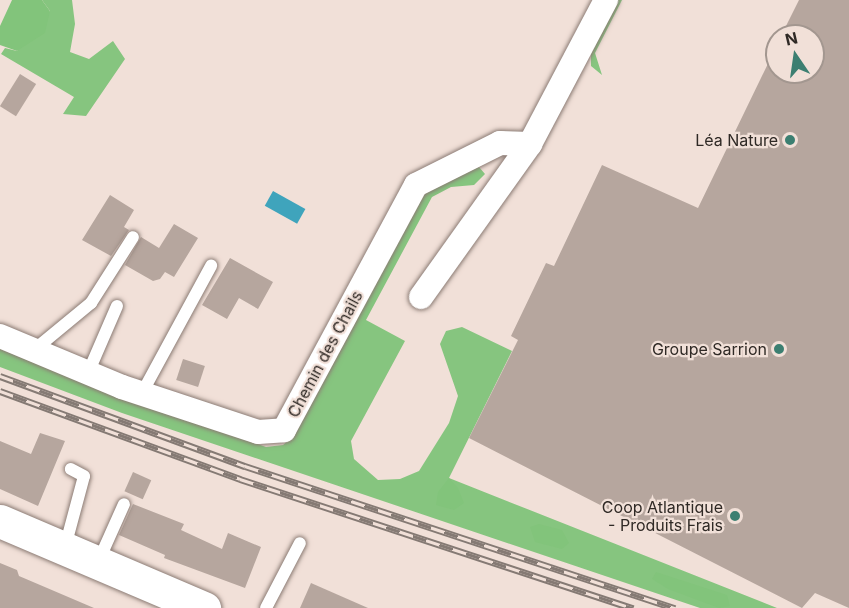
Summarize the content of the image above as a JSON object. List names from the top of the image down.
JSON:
{
  "streets": {
    "street": ["Chemin des Chails"]
  },
  "places": ["Léa Nature", "Groupe Sarrion", "Coop Atlantique - Produits Frais"],
  "north": "top"
}
